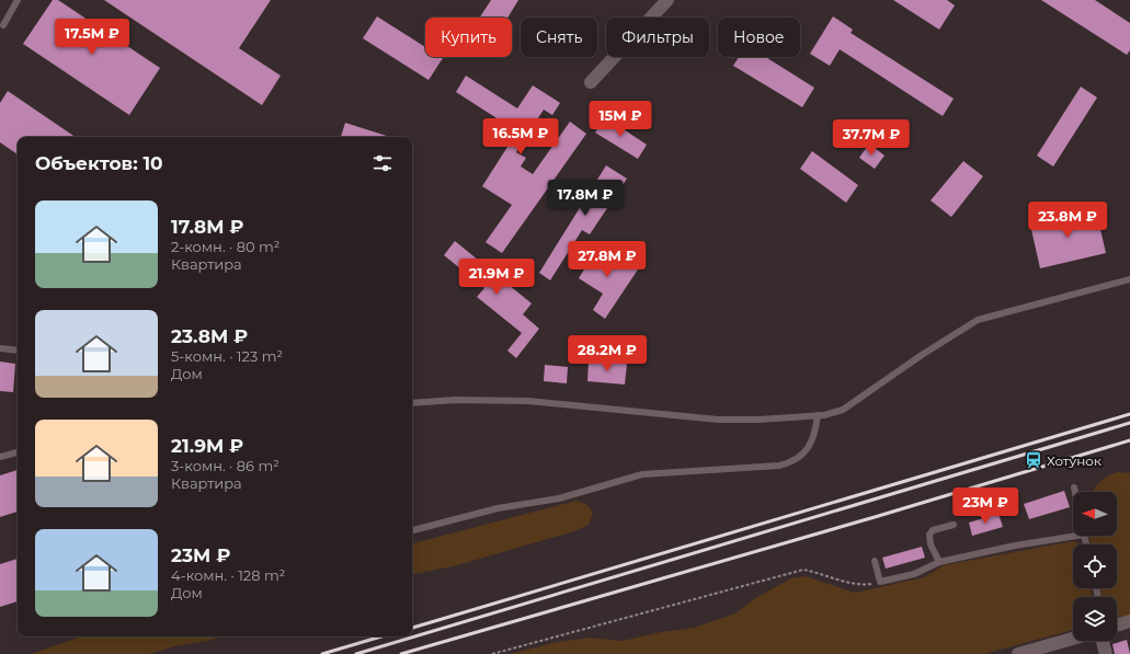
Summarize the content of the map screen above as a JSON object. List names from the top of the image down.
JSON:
{
  "places": {
    "station": ["Хотунок"]
  },
  "north": "left",
  "page": {
    "chip": [
      "Купить",
      "Снять",
      "Фильтры",
      "Новое"
    ],
    "price": [
      "17.5M ₽",
      "15M ₽",
      "16.5M ₽",
      "37.7M ₽",
      "17.8M ₽",
      "23.8M ₽",
      "27.8M ₽",
      "21.9M ₽",
      "28.2M ₽",
      "23M ₽"
    ],
    "heading": "Объектов: 10",
    "list": [
      {
        "name": "17.8M ₽",
        "note": "2-комн. · 80 m² · Квартира"
      },
      {
        "name": "23.8M ₽",
        "note": "5-комн. · 123 m² · Дом"
      },
      {
        "name": "21.9M ₽",
        "note": "3-комн. · 86 m² · Квартира"
      },
      {
        "name": "23M ₽",
        "note": "4-комн. · 128 m² · Дом"
      }
    ]
  }
}
